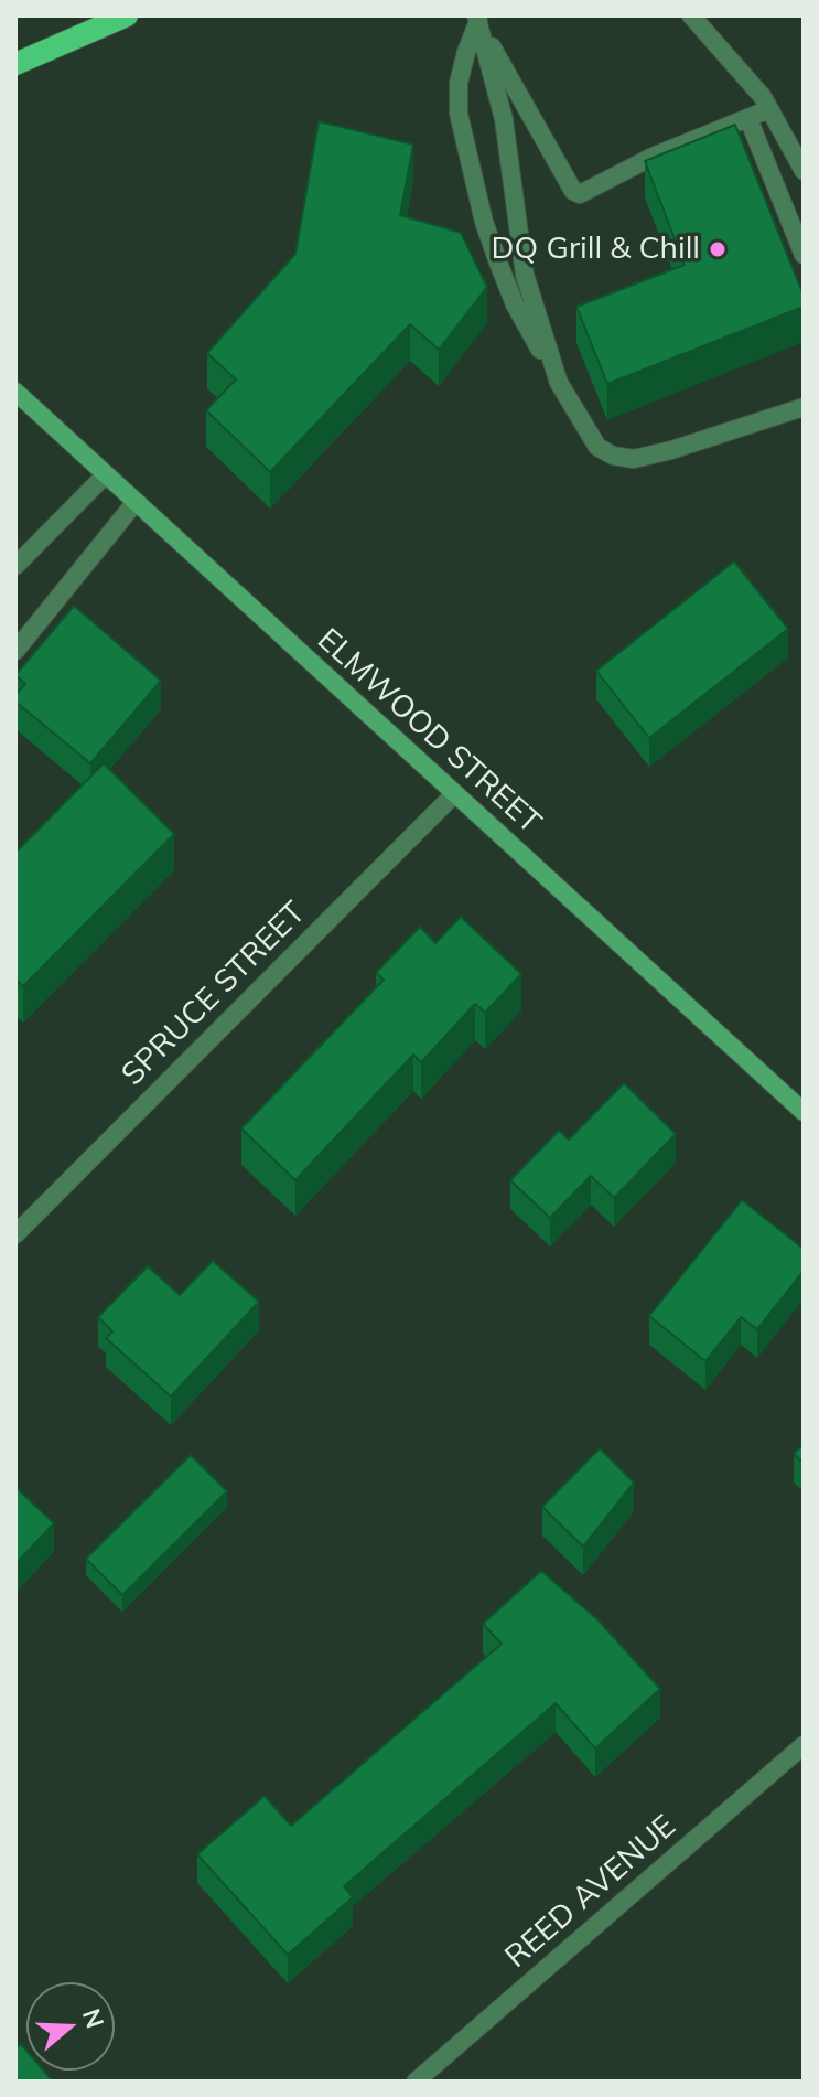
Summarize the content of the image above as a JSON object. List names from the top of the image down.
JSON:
{
  "streets": {
    "main road": ["ELMWOOD STREET"],
    "street": ["SPRUCE STREET", "REED AVENUE"]
  },
  "crossings": [
    ["ELMWOOD STREET", "SPRUCE STREET"]
  ],
  "places": ["DQ Grill & Chill"],
  "north": "right"
}
